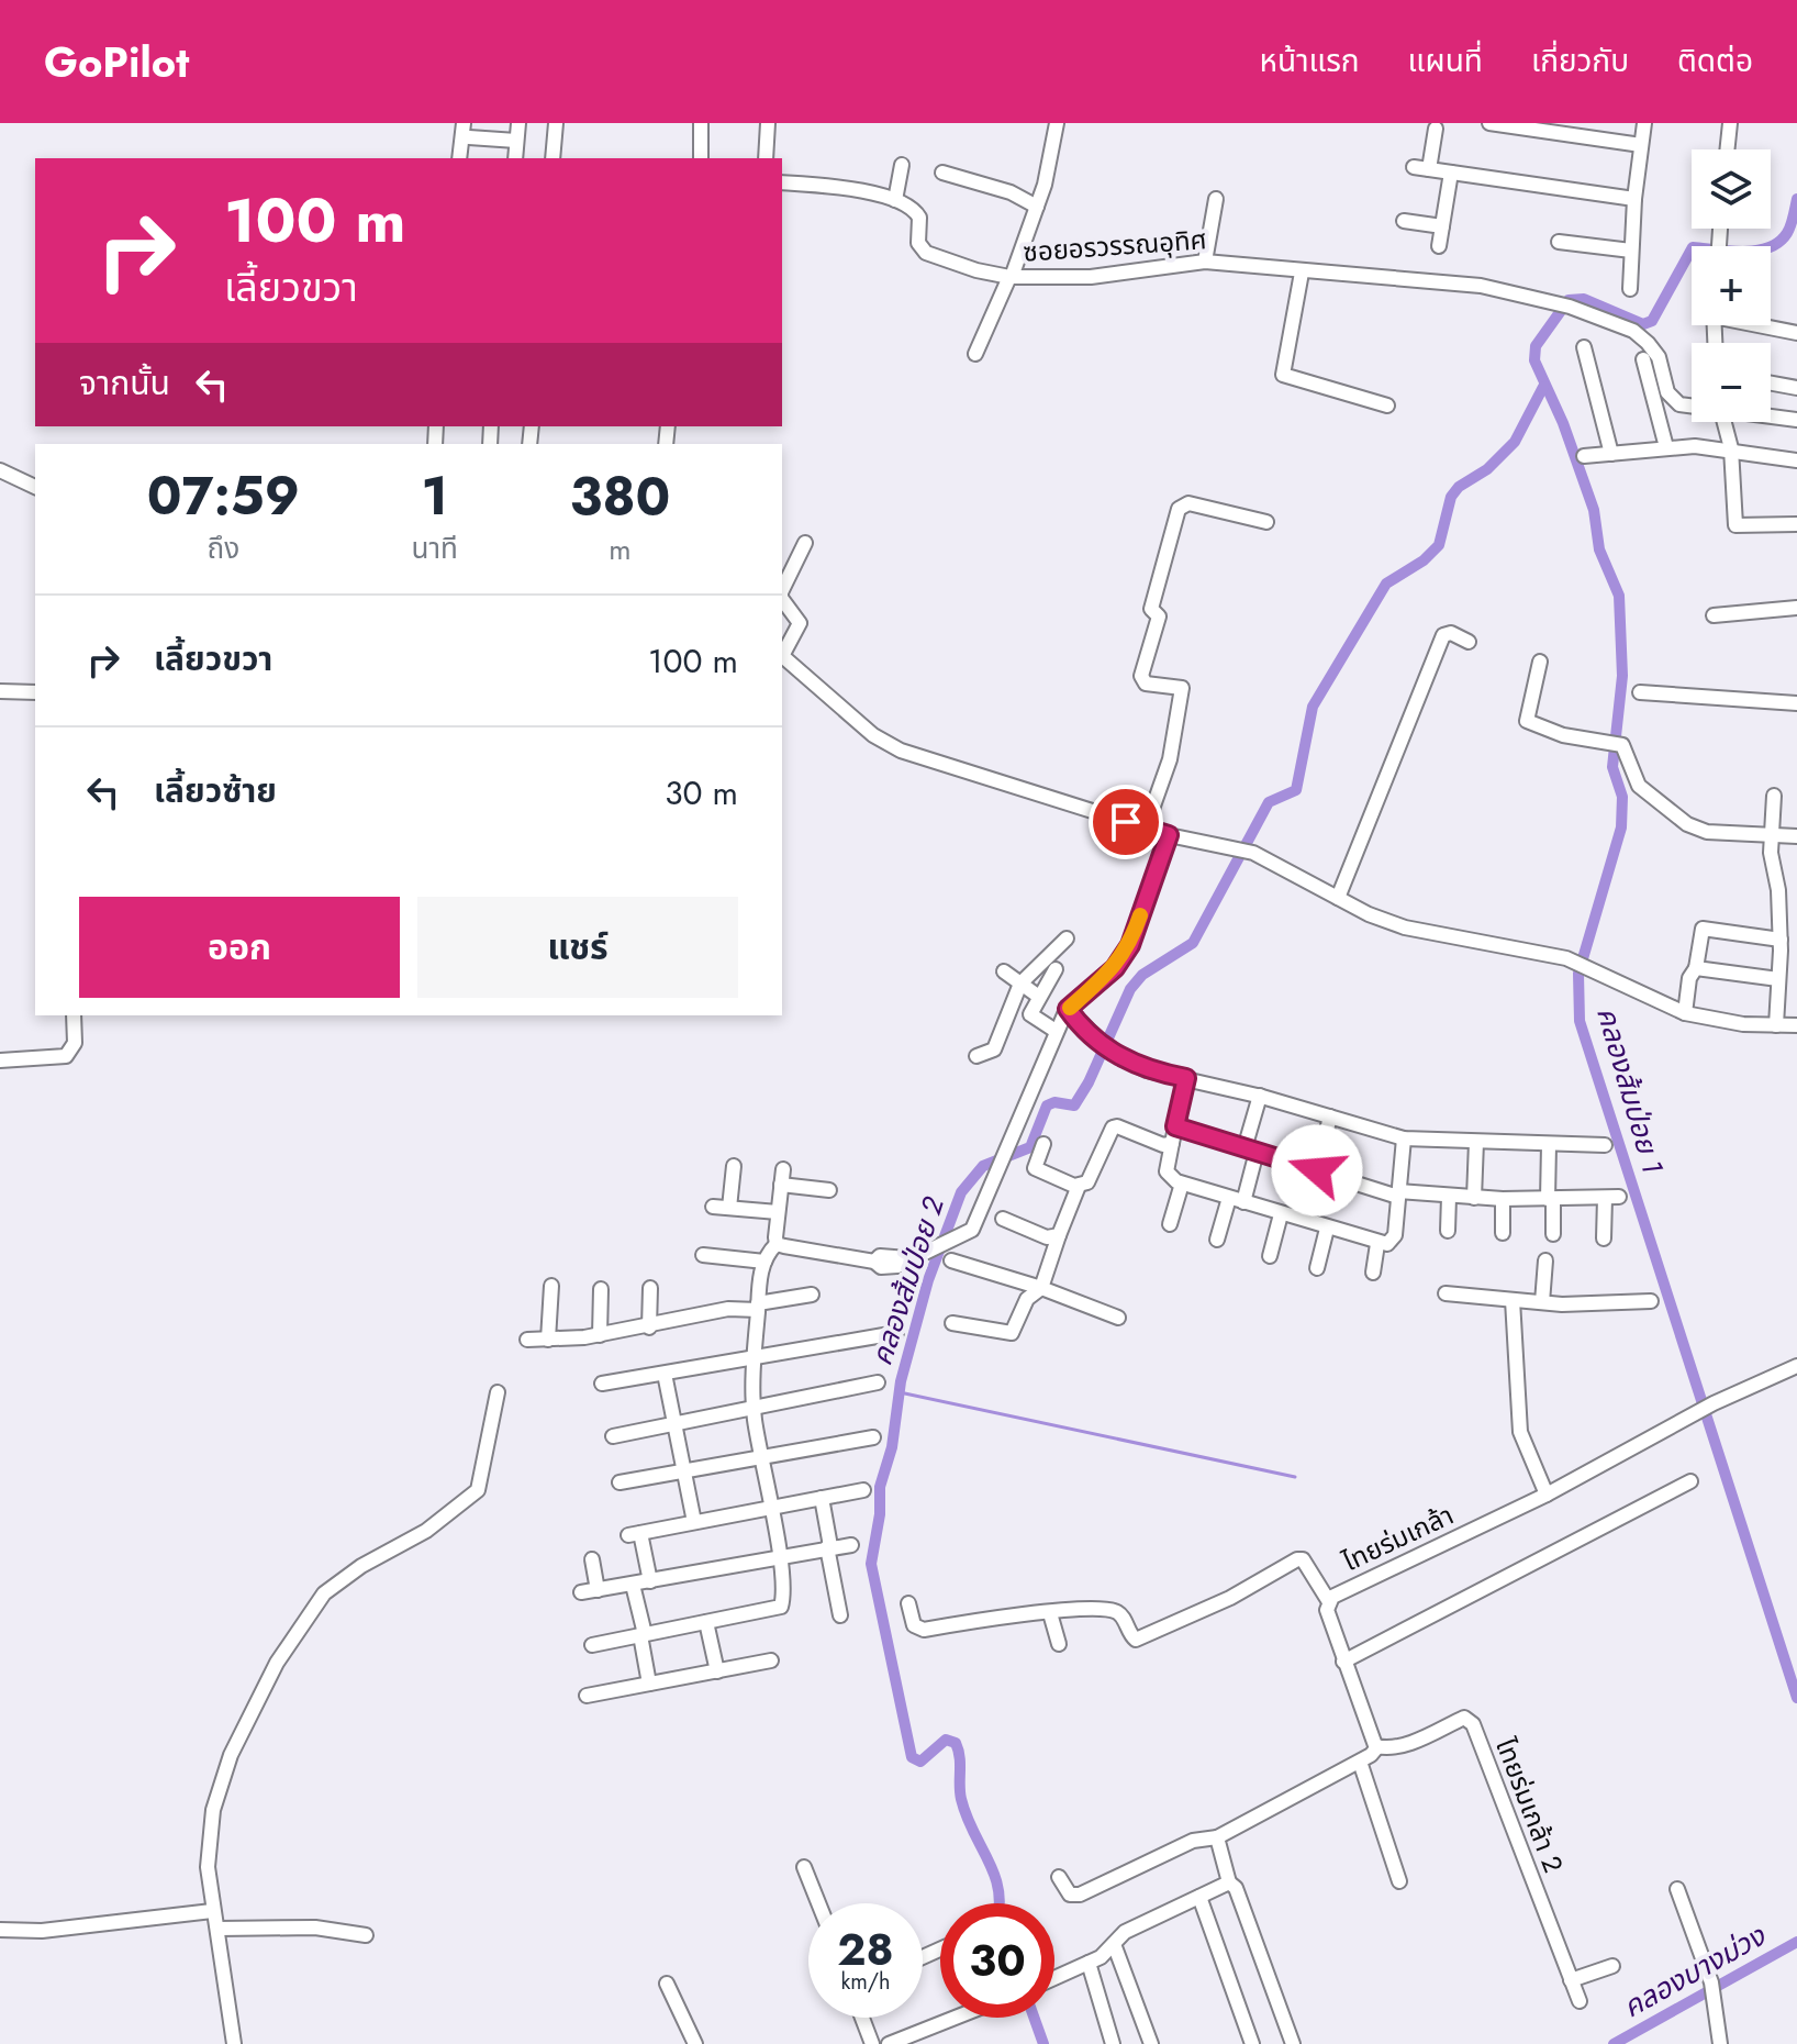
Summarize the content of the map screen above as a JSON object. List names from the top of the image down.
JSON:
{
  "streets": {
    "street": ["ซอยอรวรรณอุทิศ", "ไทยร่มเกล้า", "ไทยร่มเกล้า 2"]
  },
  "crossings": [
    ["ไทยร่มเกล้า", "ไทยร่มเกล้า 2"]
  ],
  "water": ["คลองส้มป่อย 1", "คลองส้มป่อย 2", "คลองบางม่วง"],
  "page": {
    "header": "GoPilot",
    "nav": [
      "หน้าแรก",
      "แผนที่",
      "เกี่ยวกับ",
      "ติดต่อ"
    ],
    "map_buttons": ["+", "−"],
    "turn": ["100 m", "เลี้ยวขวา"],
    "then": "จากนั้น",
    "eta": [
      "07:59",
      "ถึง",
      "1",
      "นาที",
      "380",
      "m"
    ],
    "list": [
      {
        "name": "เลี้ยวขวา",
        "value": "100 m"
      },
      {
        "name": "เลี้ยวซ้าย",
        "value": "30 m"
      }
    ],
    "buttons": ["ออก", "แชร์"],
    "speed": "28 km/h",
    "limit": "30"
  }
}
